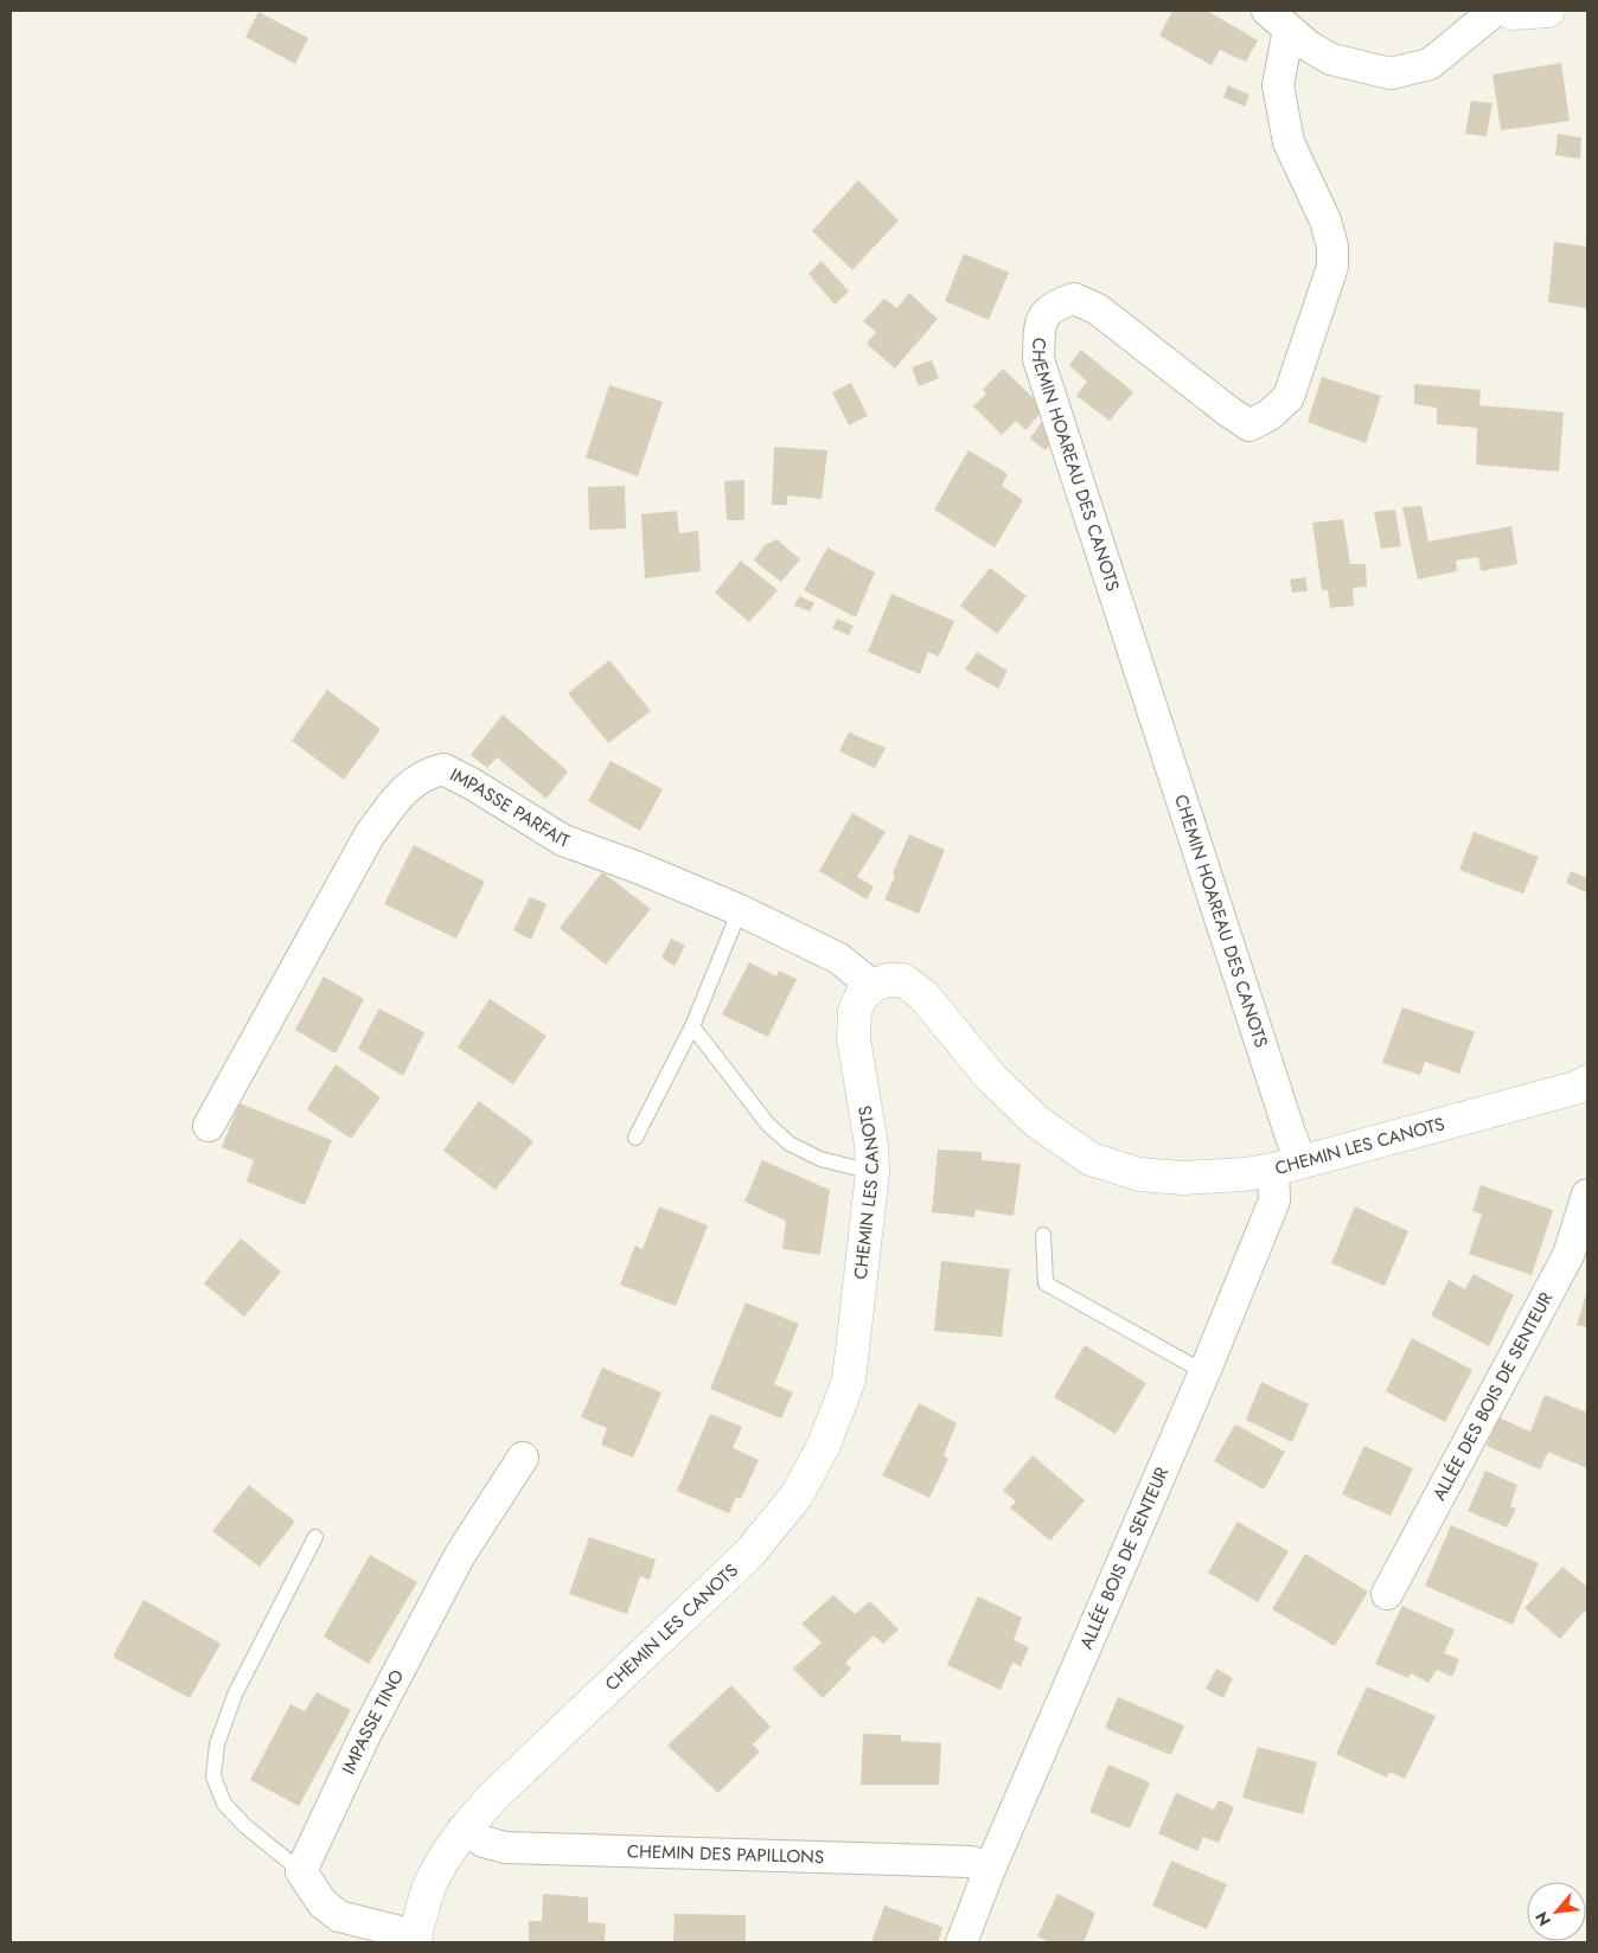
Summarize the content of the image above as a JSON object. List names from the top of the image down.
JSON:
{
  "streets": {
    "street": [
      "CHEMIN HOAREAU DES CANOTS",
      "IMPASSE PARFAIT",
      "CHEMIN LES CANOTS",
      "ALLÉE DES BOIS DE SENTEUR",
      "ALLÉE BOIS DE SENTEUR",
      "IMPASSE TINO",
      "CHEMIN DES PAPILLONS"
    ]
  },
  "crossings": [
    ["CHEMIN HOAREAU DES CANOTS", "CHEMIN LES CANOTS"],
    ["CHEMIN HOAREAU DES CANOTS", "ALLÉE BOIS DE SENTEUR"],
    ["IMPASSE PARFAIT", "CHEMIN LES CANOTS"],
    ["CHEMIN LES CANOTS", "ALLÉE BOIS DE SENTEUR"],
    ["CHEMIN LES CANOTS", "CHEMIN DES PAPILLONS"],
    ["ALLÉE BOIS DE SENTEUR", "CHEMIN DES PAPILLONS"]
  ],
  "north": "bottom left"
}
